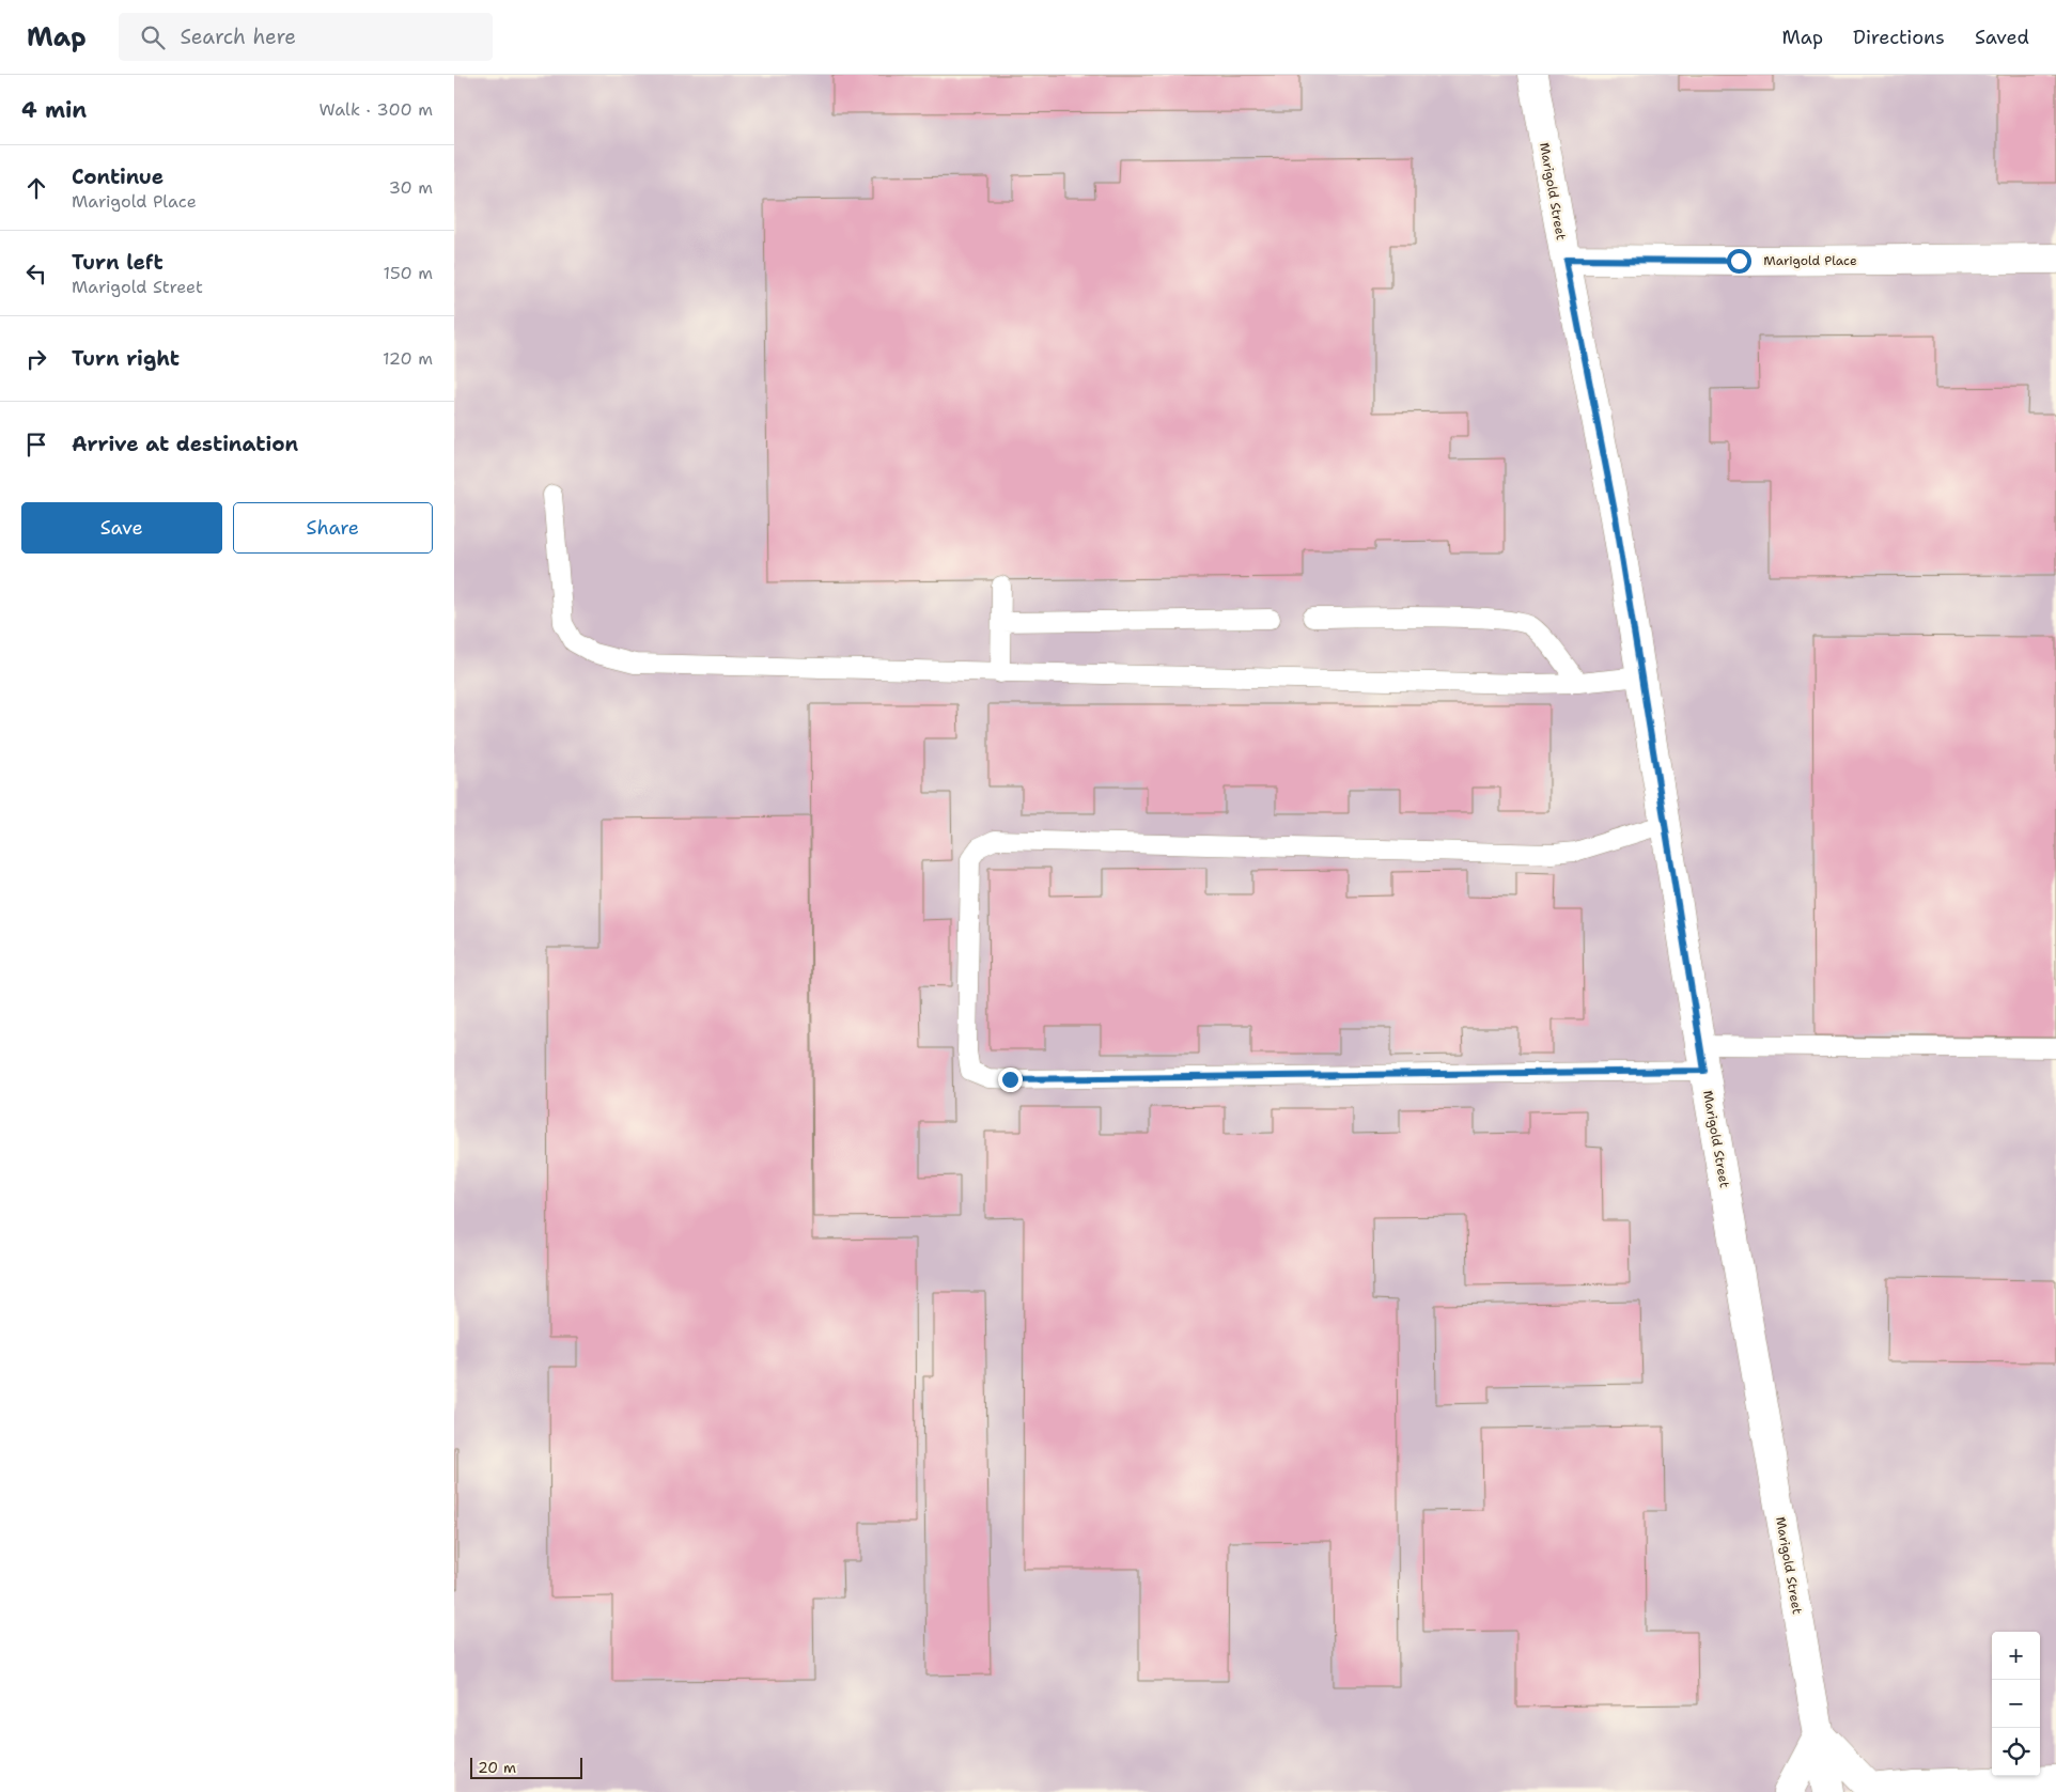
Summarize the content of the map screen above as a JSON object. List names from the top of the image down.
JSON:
{
  "streets": {
    "street": ["Marigold Street", "Marigold Place"]
  },
  "crossings": [
    ["Marigold Street", "Marigold Place"]
  ],
  "scale_bar": "20 m",
  "page": {
    "header": "Map",
    "search": "Search here",
    "nav": ["Map", "Directions", "Saved"],
    "heading": ["4 min", "Walk · 300 m"],
    "list": [
      ["Continue", "Marigold Place", "30 m"],
      ["Turn left", "Marigold Street", "150 m"],
      ["Turn right", "120 m"],
      "Arrive at destination"
    ],
    "buttons": ["Save", "Share"],
    "map_buttons": ["+", "−"],
    "scale": "20 m"
  }
}
